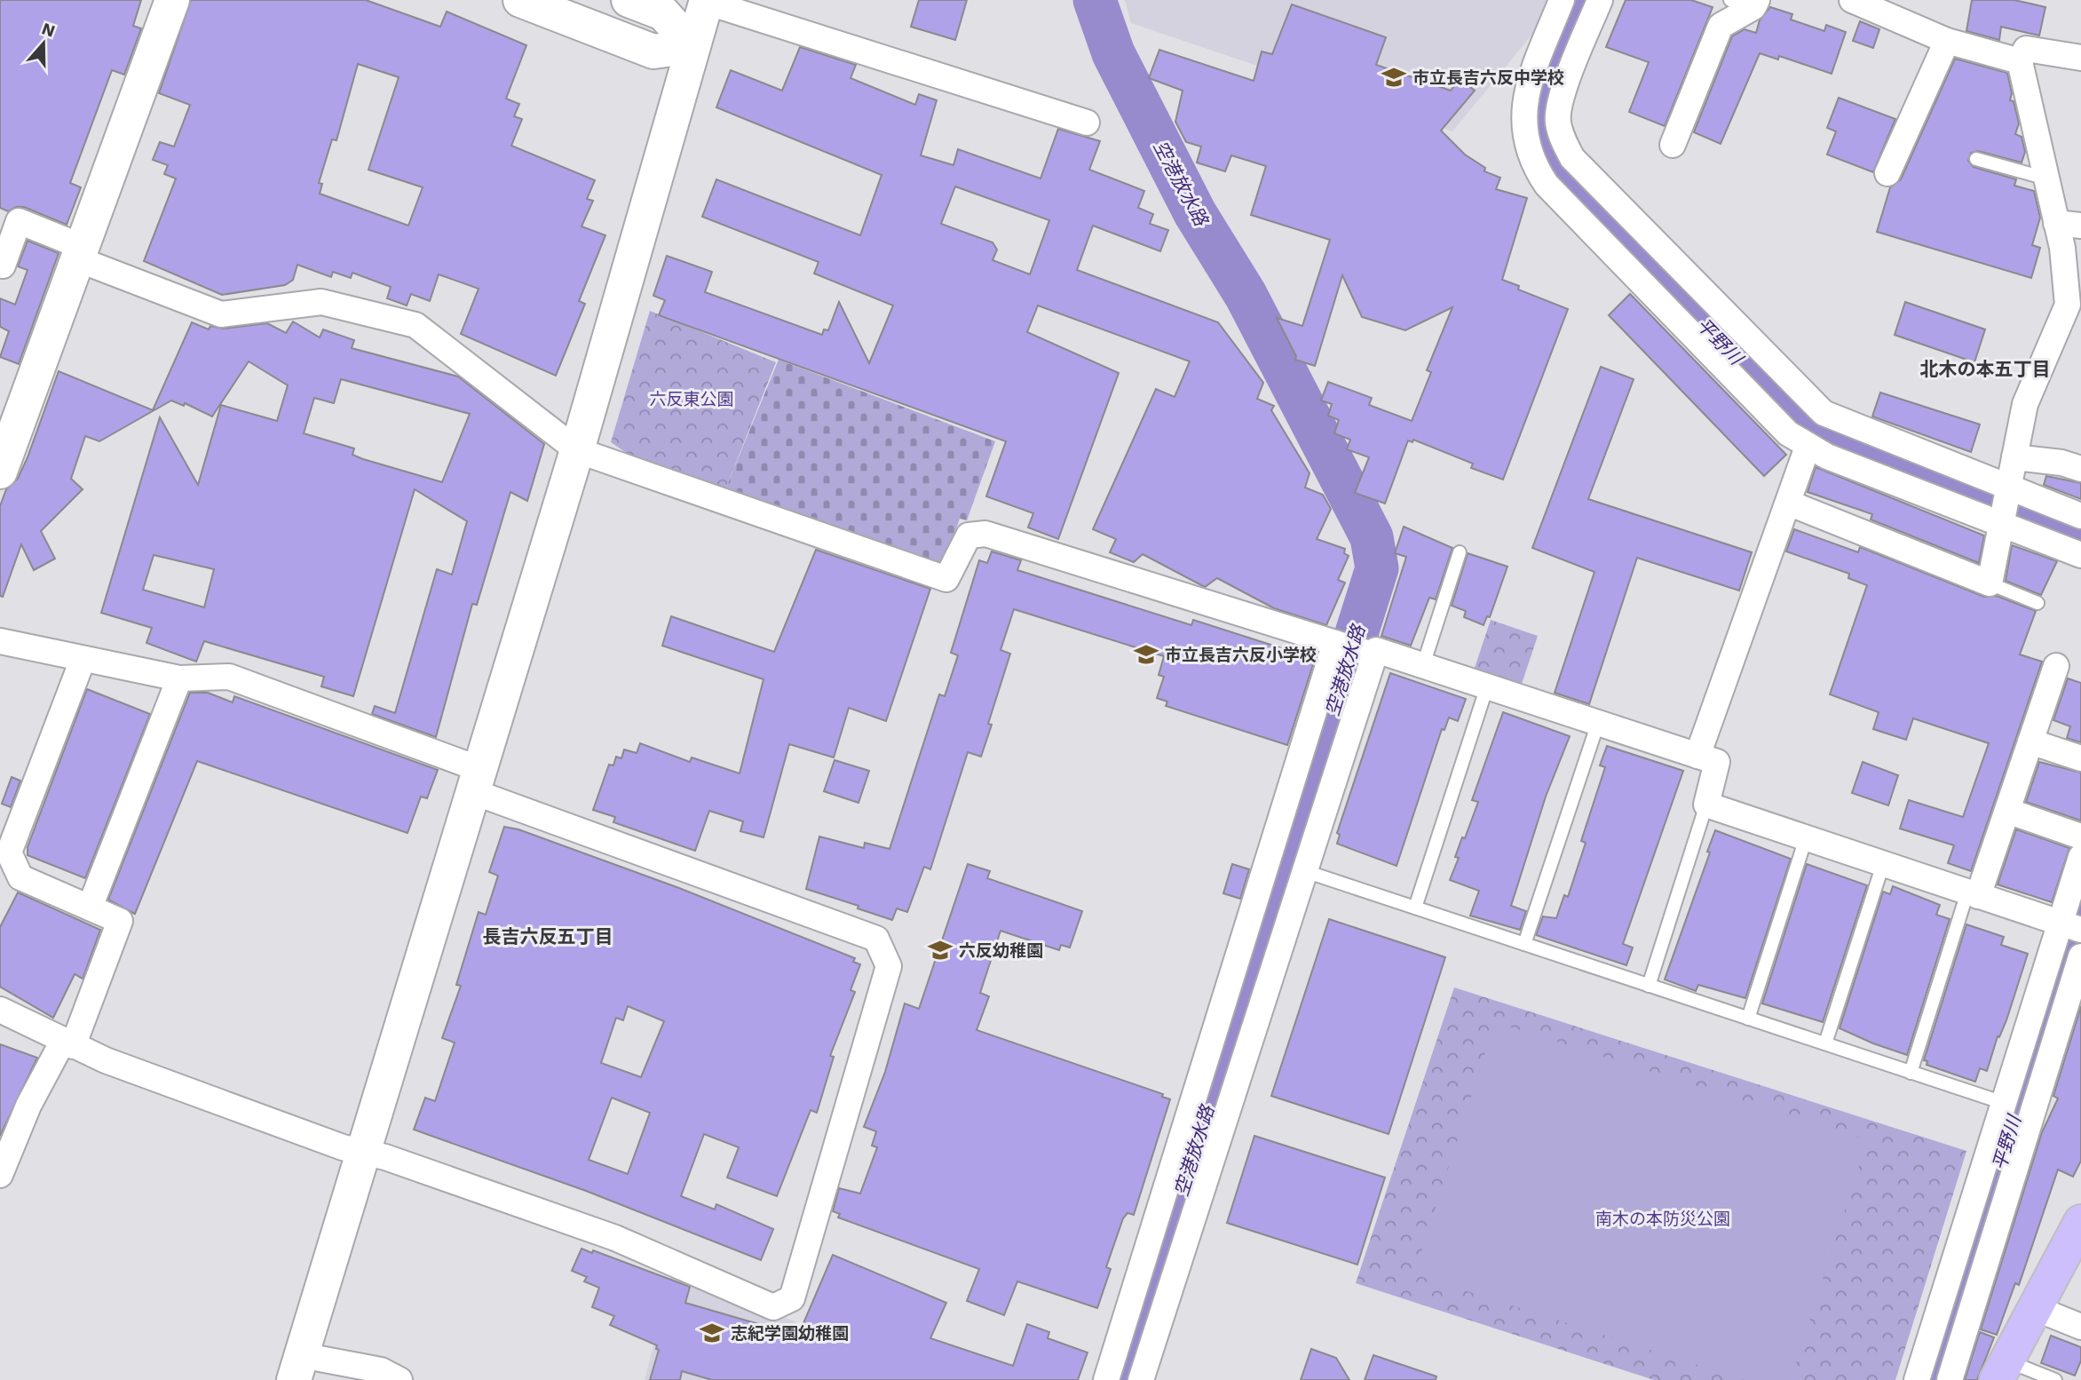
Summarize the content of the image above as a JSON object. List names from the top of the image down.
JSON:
{
  "districts": ["北木の本五丁目", "長吉六反五丁目"],
  "water": ["空港放水路", "平野川"],
  "parks": ["六反東公園", "南木の本防災公園"],
  "places": {
    "school or university": [
      "市立長吉六反中学校",
      "市立長吉六反小学校",
      "六反幼稚園",
      "志紀学園幼稚園"
    ]
  },
  "north": "top"
}
